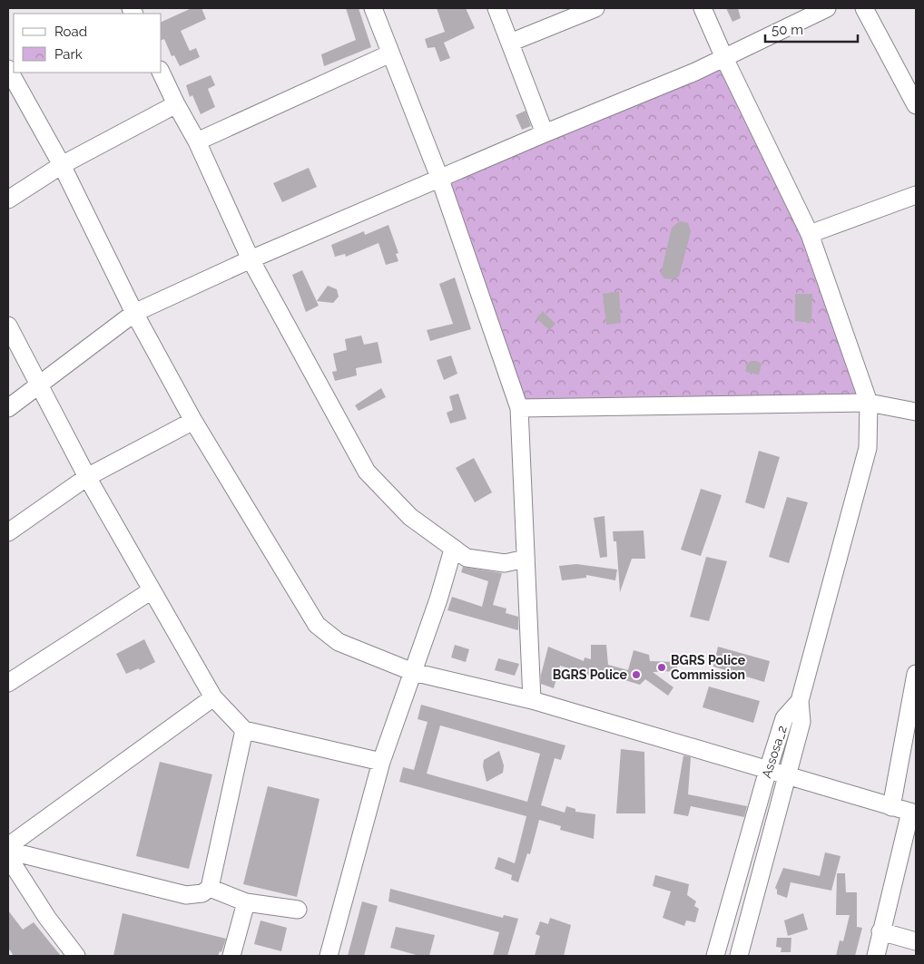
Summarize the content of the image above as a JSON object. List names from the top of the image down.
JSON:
{
  "streets": {
    "street": ["Assosa_2"]
  },
  "places": ["BGRS Police Commission", "BGRS Police"],
  "legend": ["Road", "Park"],
  "scale_bar": "50 m"
}
